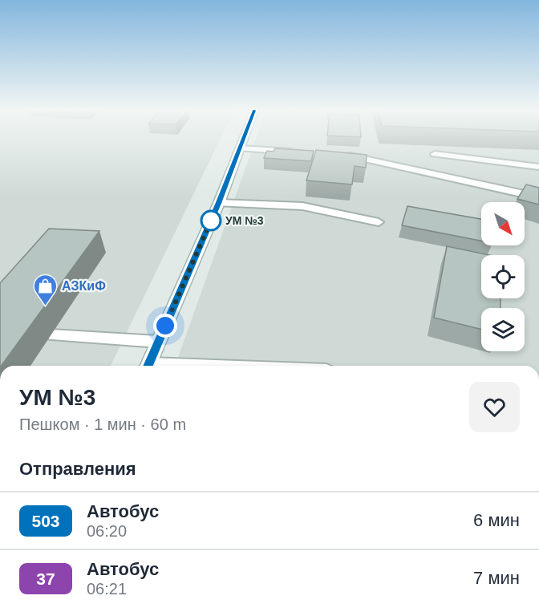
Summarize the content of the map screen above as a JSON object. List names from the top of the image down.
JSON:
{
  "places": {
    "other": ["УМ №3"],
    "shop": ["АЗКиФ"]
  },
  "lines": ["bus line 503"],
  "north": "bottom right",
  "page": {
    "heading": [
      ["УМ №3", "Пешком · 1 мин · 60 m"],
      "Отправления"
    ],
    "list": [
      {
        "mark": "503",
        "name": "Автобус",
        "note": "06:20",
        "value": "6 мин"
      },
      {
        "mark": "37",
        "name": "Автобус",
        "note": "06:21",
        "value": "7 мин"
      }
    ]
  }
}
